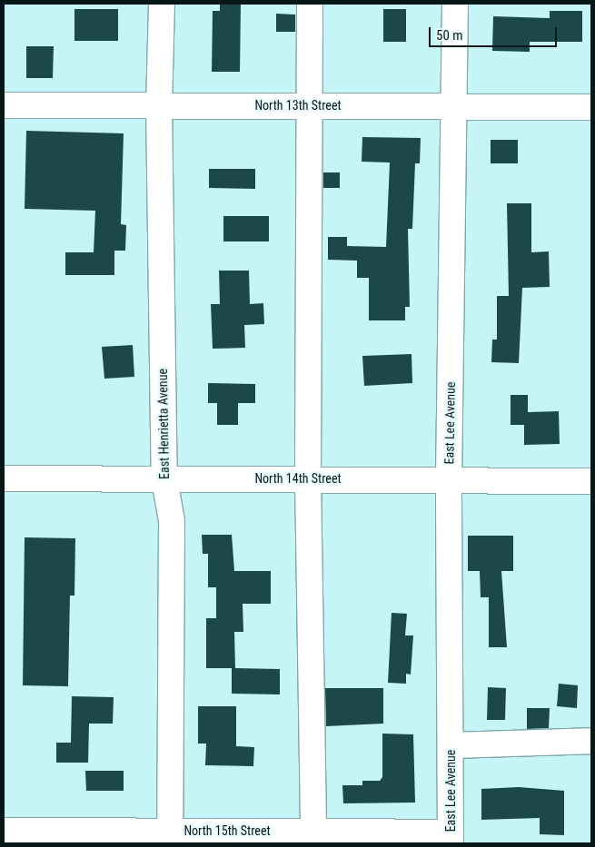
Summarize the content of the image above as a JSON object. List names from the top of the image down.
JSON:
{
  "streets": {
    "street": [
      "North 13th Street",
      "East Lee Avenue",
      "East Henrietta Avenue",
      "North 14th Street",
      "North 15th Street"
    ]
  },
  "crossings": [
    ["North 13th Street", "East Lee Avenue"],
    ["North 13th Street", "East Henrietta Avenue"],
    ["East Lee Avenue", "North 14th Street"],
    ["East Lee Avenue", "North 15th Street"],
    ["East Henrietta Avenue", "North 14th Street"],
    ["East Henrietta Avenue", "North 15th Street"]
  ],
  "scale_bar": "50 m"
}
